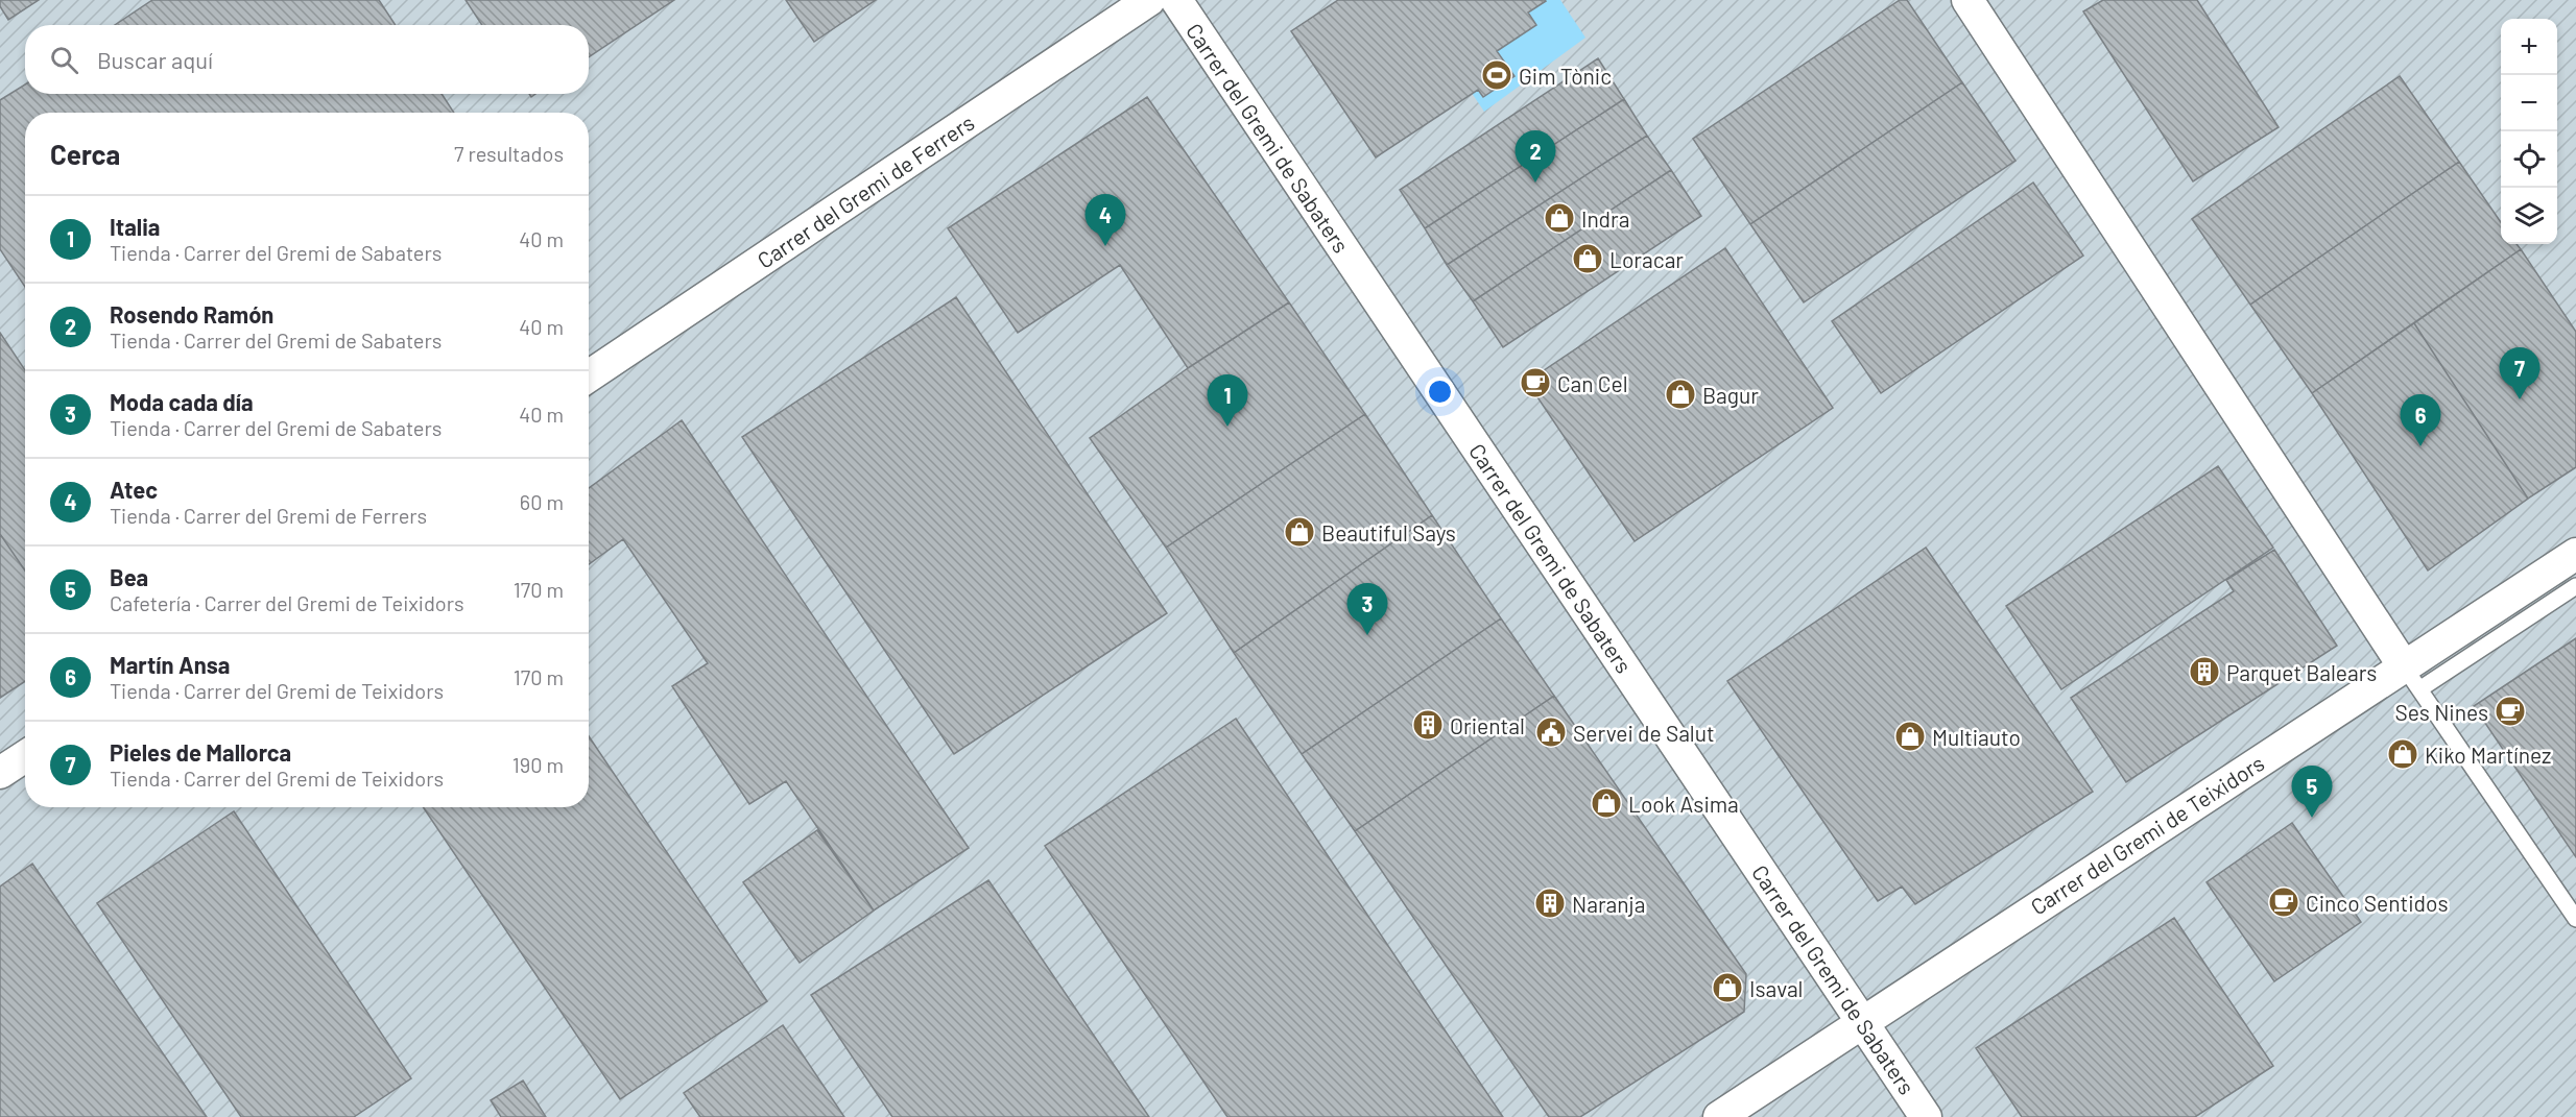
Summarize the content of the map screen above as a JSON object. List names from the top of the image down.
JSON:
{
  "streets": {
    "street": ["Carrer del Gremi de Sabaters", "Carrer del Gremi de Ferrers", "Carrer del Gremi de Teixidors"]
  },
  "crossings": [
    ["Carrer del Gremi de Sabaters", "Carrer del Gremi de Teixidors"]
  ],
  "places": {
    "sports": ["Gim Tònic"],
    "shop": [
      "Indra",
      "Loracar",
      "Bagur",
      "Beautiful Says",
      "Multiauto",
      "Kiko Martínez",
      "Look Asima",
      "Isaval"
    ],
    "cafe": ["Can Cel", "Ses Nines", "Cinco Sentidos"],
    "building": ["Parquet Balears", "Oriental", "Naranja"],
    "public building": ["Servei de Salut"]
  },
  "page": {
    "map_buttons": ["+", "−"],
    "search": "Buscar aquí",
    "heading": ["Cerca", "7 resultados"],
    "pins": [
      "2",
      "4",
      "7",
      "1",
      "6",
      "3",
      "5"
    ],
    "list": [
      {
        "mark": "1",
        "name": "Italia",
        "note": "Tienda · Carrer del Gremi de Sabaters",
        "value": "40 m"
      },
      {
        "mark": "2",
        "name": "Rosendo Ramón",
        "note": "Tienda · Carrer del Gremi de Sabaters",
        "value": "40 m"
      },
      {
        "mark": "3",
        "name": "Moda cada día",
        "note": "Tienda · Carrer del Gremi de Sabaters",
        "value": "40 m"
      },
      {
        "mark": "4",
        "name": "Atec",
        "note": "Tienda · Carrer del Gremi de Ferrers",
        "value": "60 m"
      },
      {
        "mark": "5",
        "name": "Bea",
        "note": "Cafetería · Carrer del Gremi de Teixidors",
        "value": "170 m"
      },
      {
        "mark": "6",
        "name": "Martín Ansa",
        "note": "Tienda · Carrer del Gremi de Teixidors",
        "value": "170 m"
      },
      {
        "mark": "7",
        "name": "Pieles de Mallorca",
        "note": "Tienda · Carrer del Gremi de Teixidors",
        "value": "190 m"
      }
    ]
  }
}
